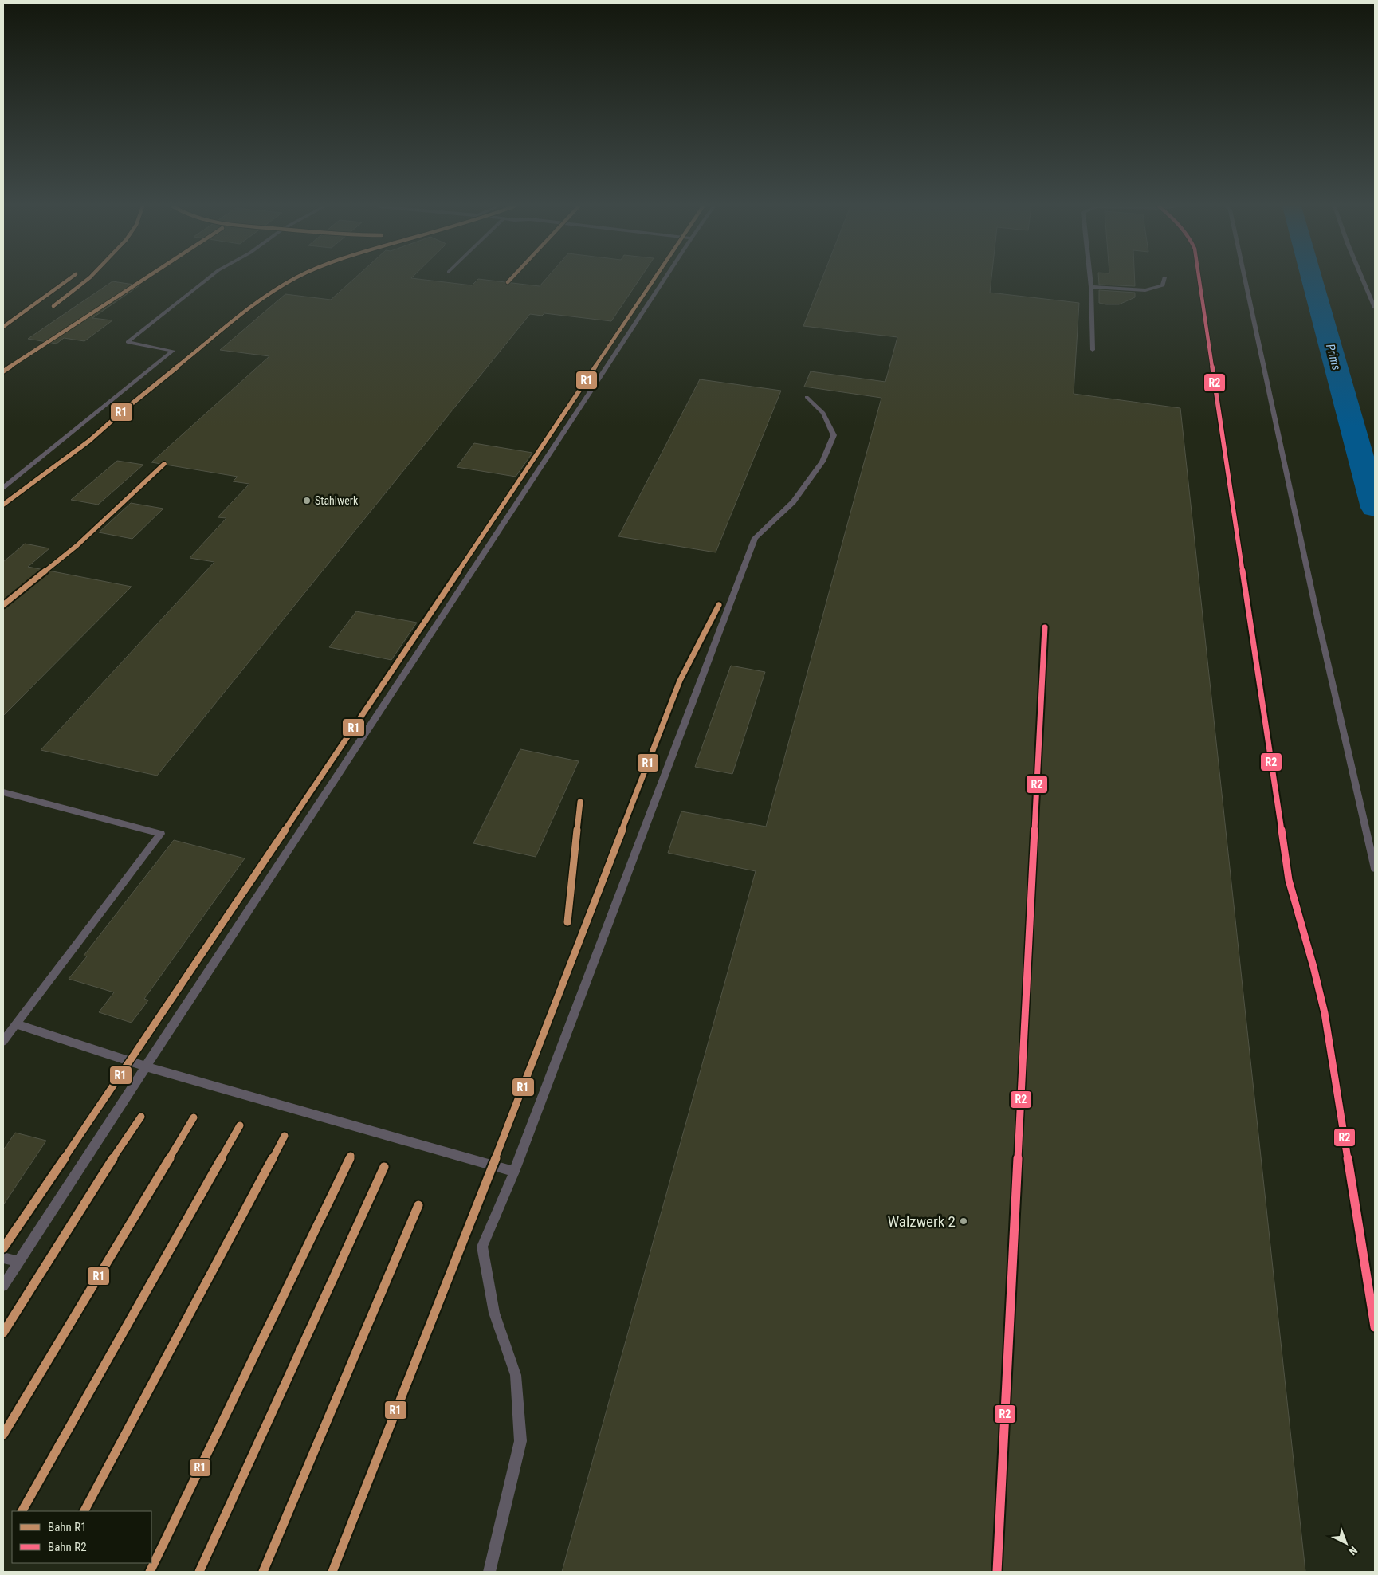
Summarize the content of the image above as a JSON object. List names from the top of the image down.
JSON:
{
  "water": ["Prims"],
  "places": ["Stahlwerk", "Walzwerk 2"],
  "lines": ["rail line R1", "rail line R2"],
  "legend": ["Bahn R1", "Bahn R2"],
  "north": "bottom right"
}
